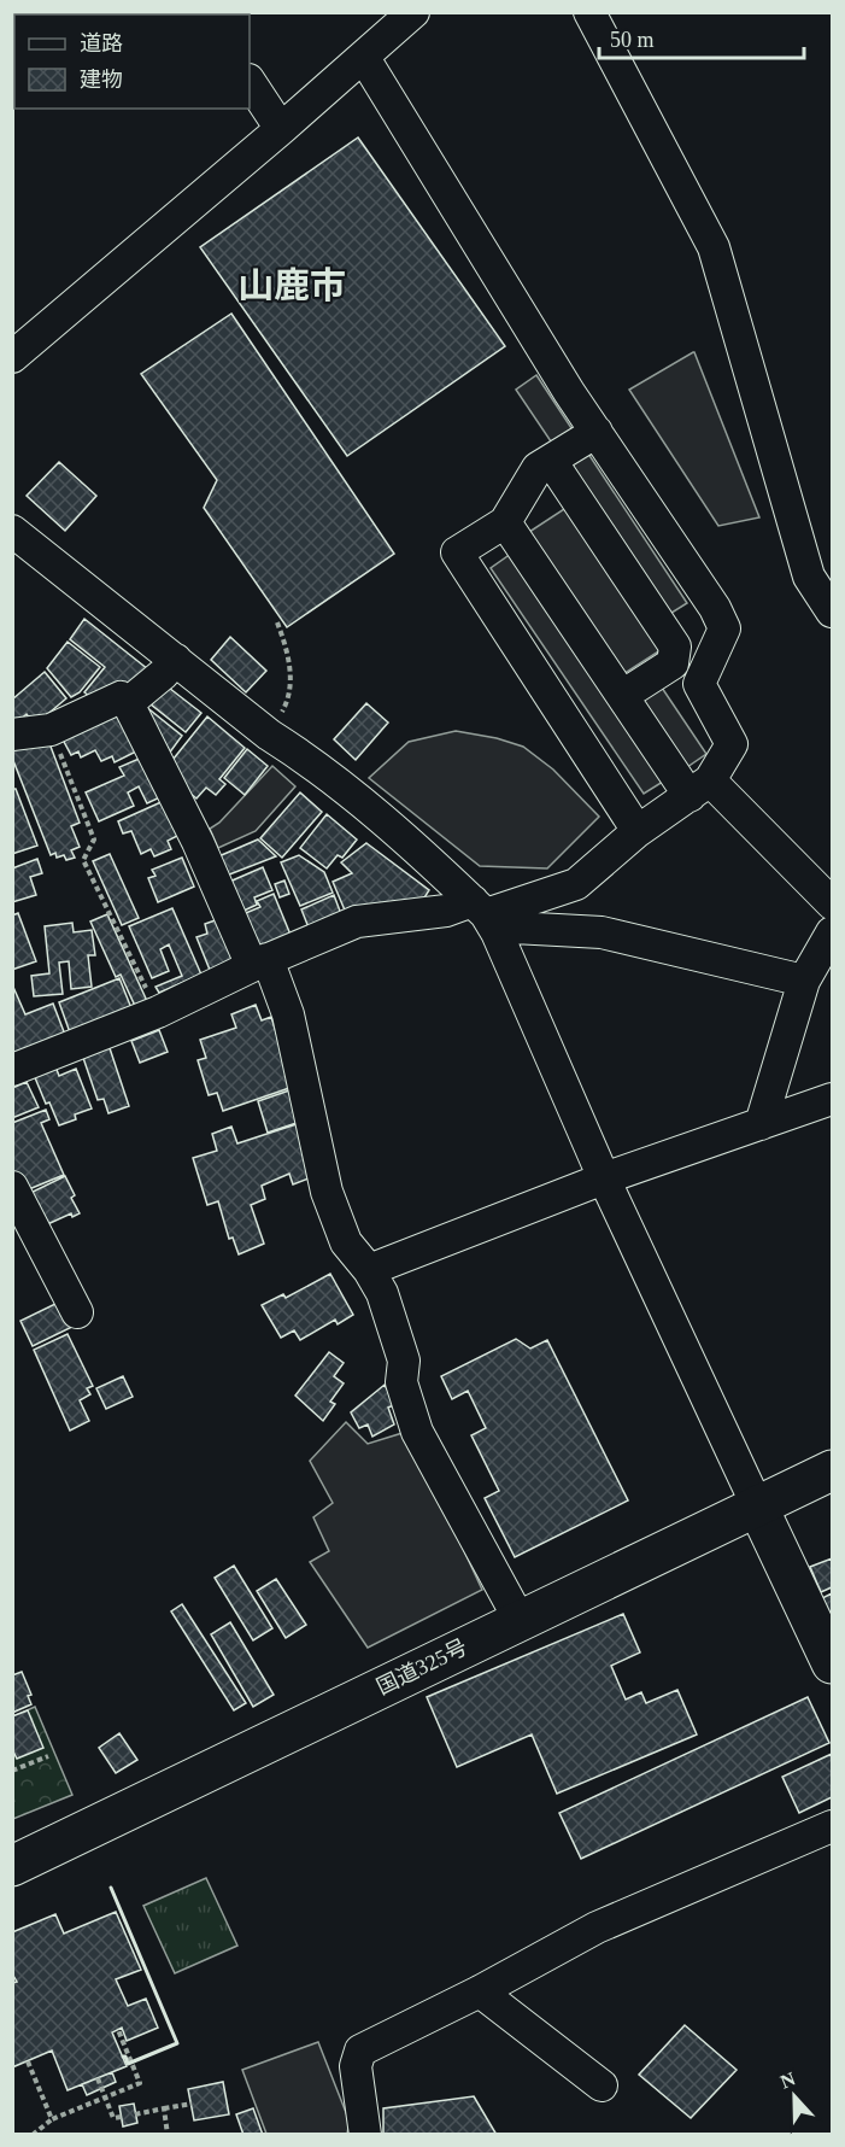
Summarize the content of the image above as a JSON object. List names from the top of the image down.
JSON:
{
  "streets": {
    "main road": ["国道325号"]
  },
  "districts": ["山鹿市"],
  "legend": ["道路", "建物"],
  "scale_bar": "50 m",
  "north": "top"
}
